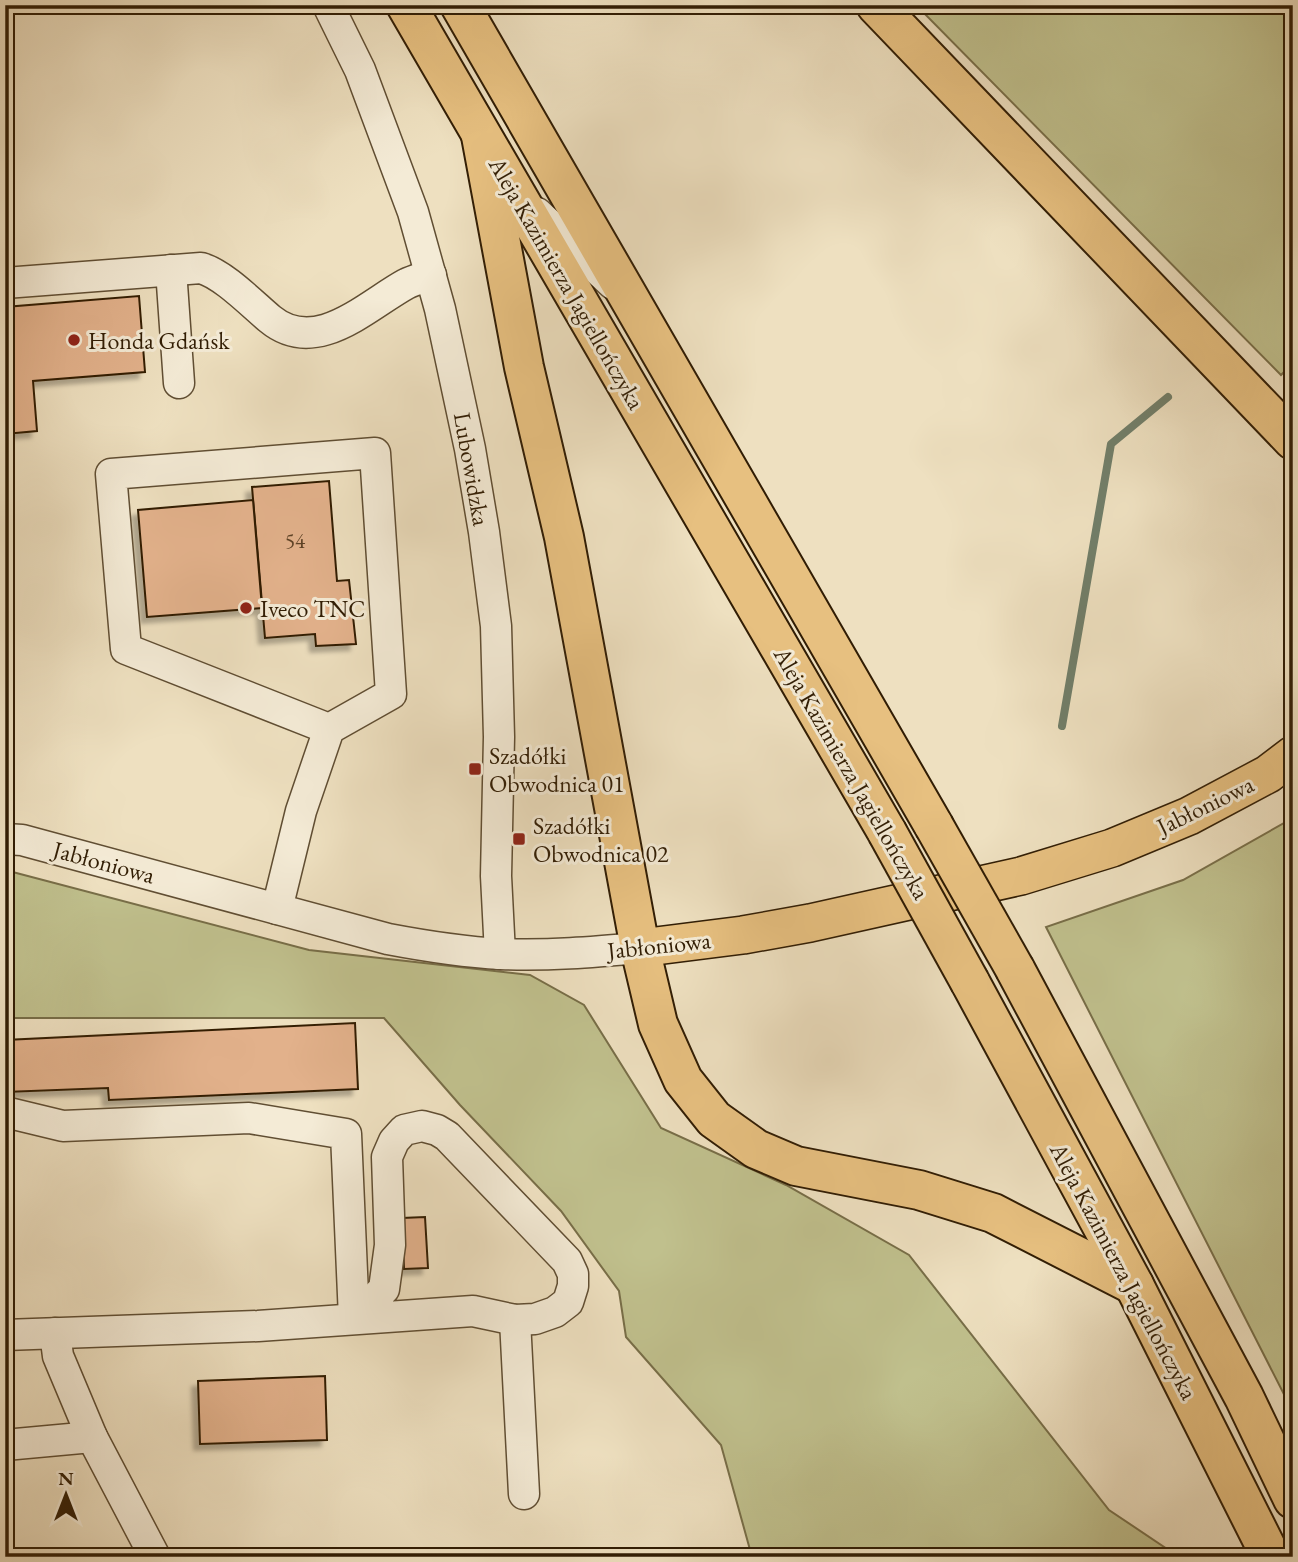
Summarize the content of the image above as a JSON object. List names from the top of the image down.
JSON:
{
  "streets": {
    "highway": ["Aleja Kazimierza Jagiellończyka"],
    "main road": ["Jabłoniowa"],
    "street": ["Lubowidzka"]
  },
  "crossings": [
    ["Lubowidzka", "Jabłoniowa"]
  ],
  "places": {
    "other": ["Honda Gdańsk", "Iveco TNC"],
    "transit": ["Szadółki Obwodnica 01", "Szadółki Obwodnica 02"]
  },
  "house_numbers": ["54"],
  "north": "top"
}
